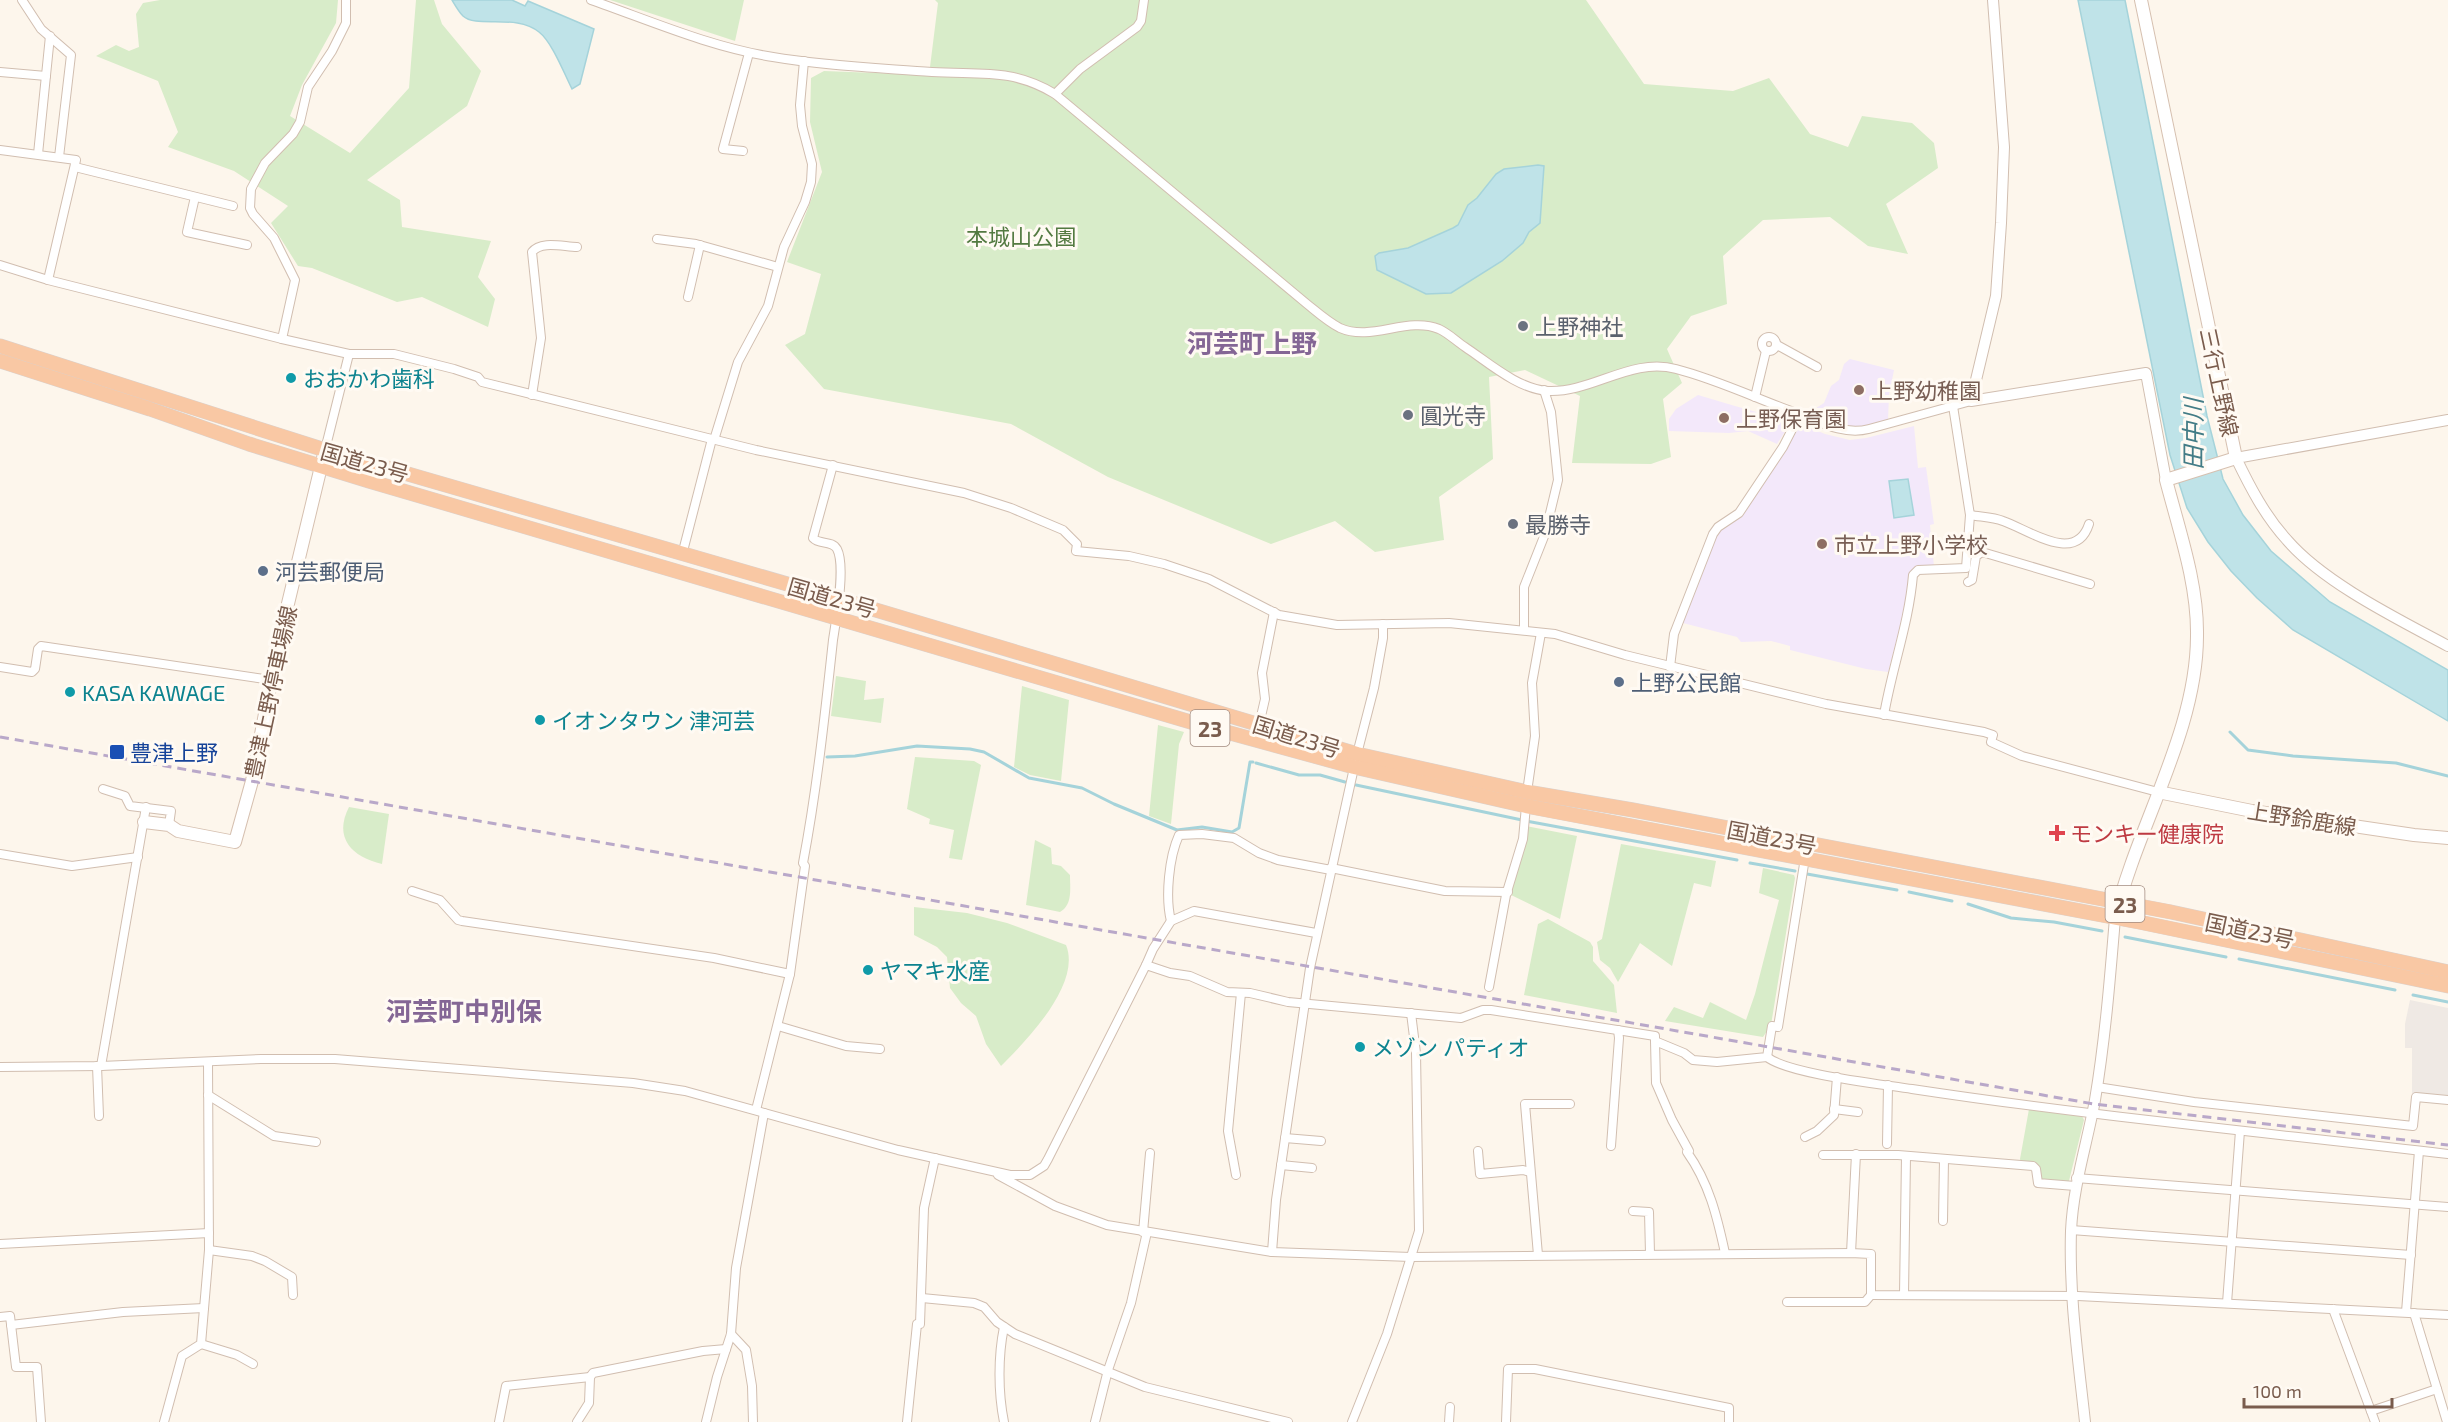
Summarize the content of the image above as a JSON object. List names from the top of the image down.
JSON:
{
  "streets": {
    "highway": ["国道23号", "23"],
    "main road": ["三行上野線", "豊津上野停車場線", "上野鈴鹿線"]
  },
  "crossings": [
    ["国道23号", "豊津上野停車場線"]
  ],
  "districts": ["河芸町上野", "河芸町中別保"],
  "water": ["田中川"],
  "parks": ["本城山公園"],
  "places": {
    "other": [
      "上野神社",
      "おおかわ歯科",
      "上野幼稚園",
      "圓光寺",
      "上野保育園",
      "最勝寺",
      "市立上野小学校",
      "河芸郵便局",
      "上野公民館",
      "KASA KAWAGE",
      "イオンタウン 津河芸",
      "ヤマキ水産",
      "メゾン パティオ"
    ],
    "transit": ["豊津上野"],
    "health": ["モンキー健康院"]
  },
  "scale_bar": "100 m"
}
